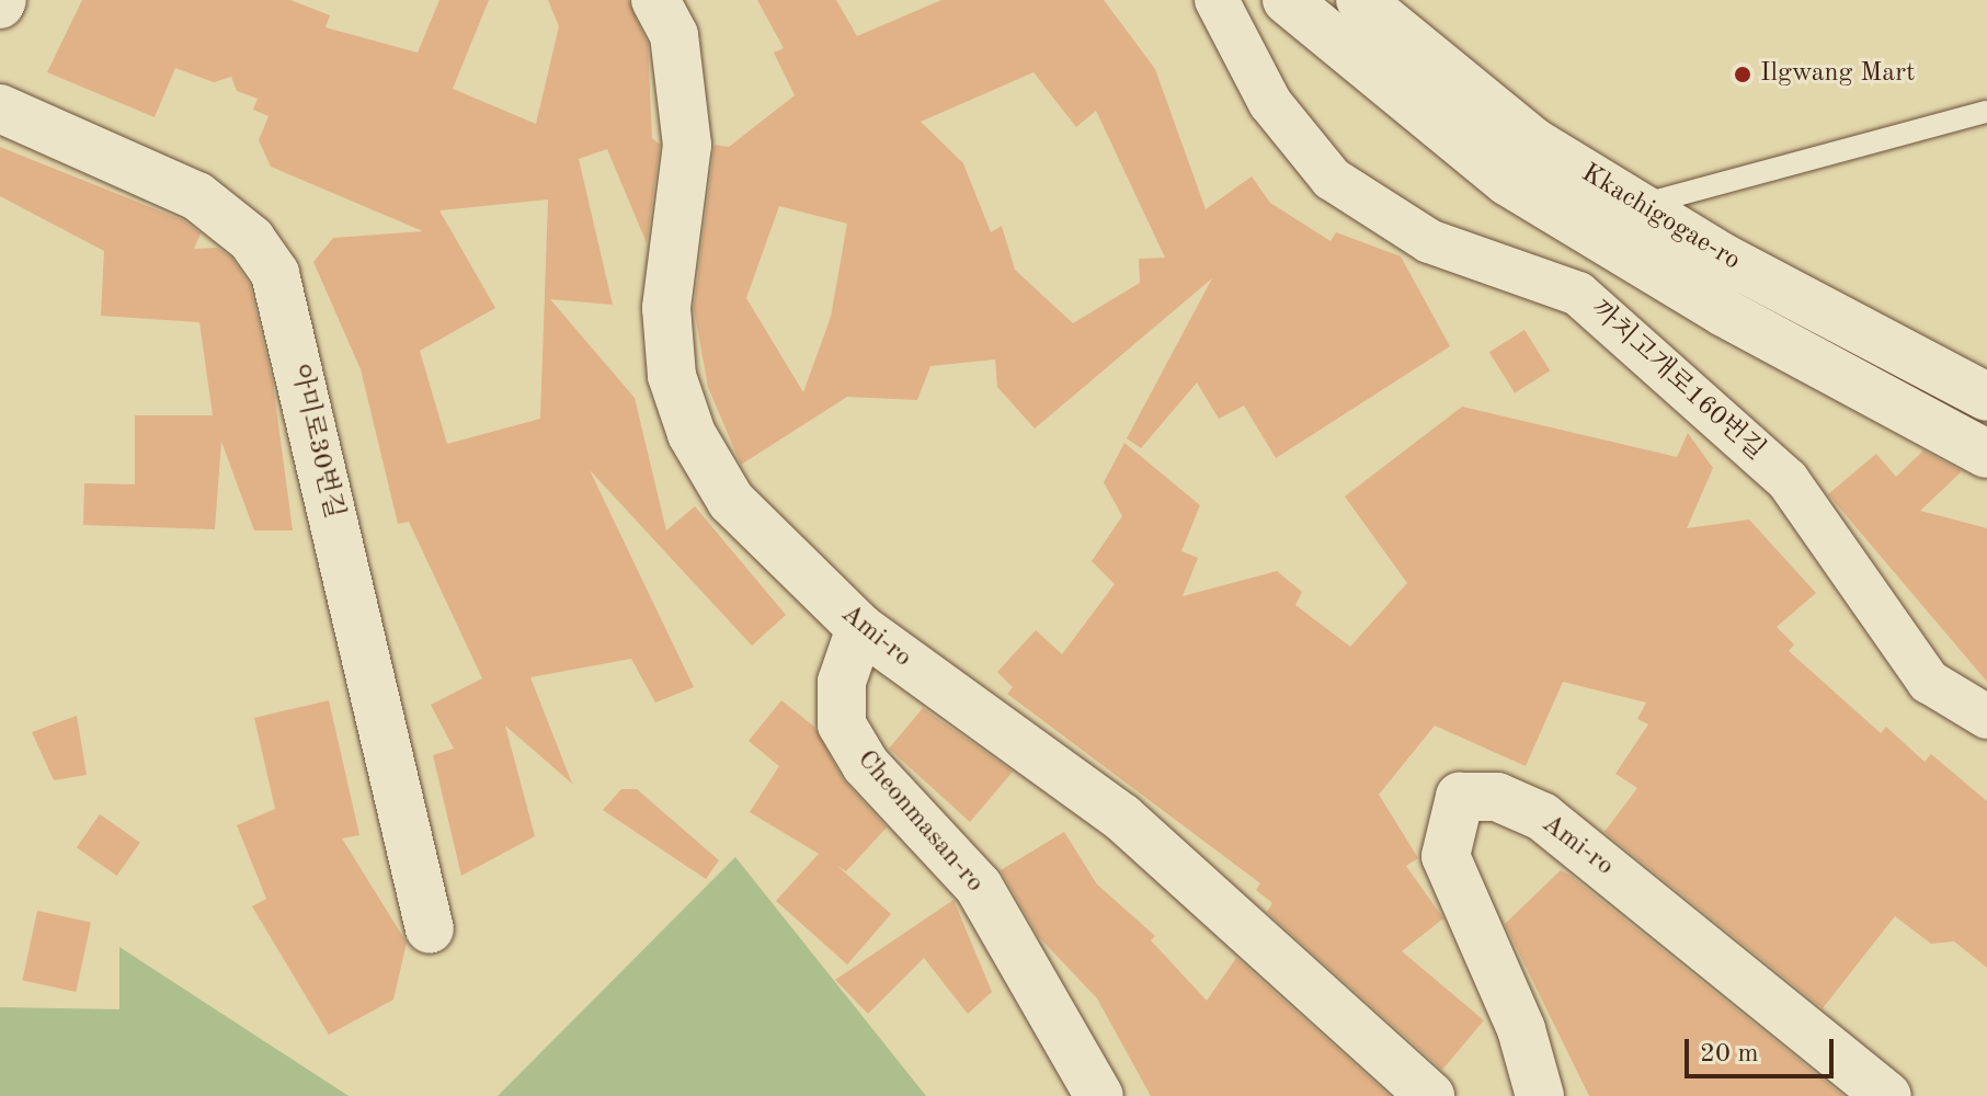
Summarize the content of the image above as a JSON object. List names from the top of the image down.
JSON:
{
  "streets": {
    "street": [
      "Kkachigogae-ro",
      "까치고개로160번길",
      "아미로30번길",
      "Ami-ro",
      "Cheonmasan-ro"
    ]
  },
  "crossings": [
    ["Ami-ro", "Cheonmasan-ro"]
  ],
  "places": ["Ilgwang Mart"],
  "scale_bar": "20 m"
}
